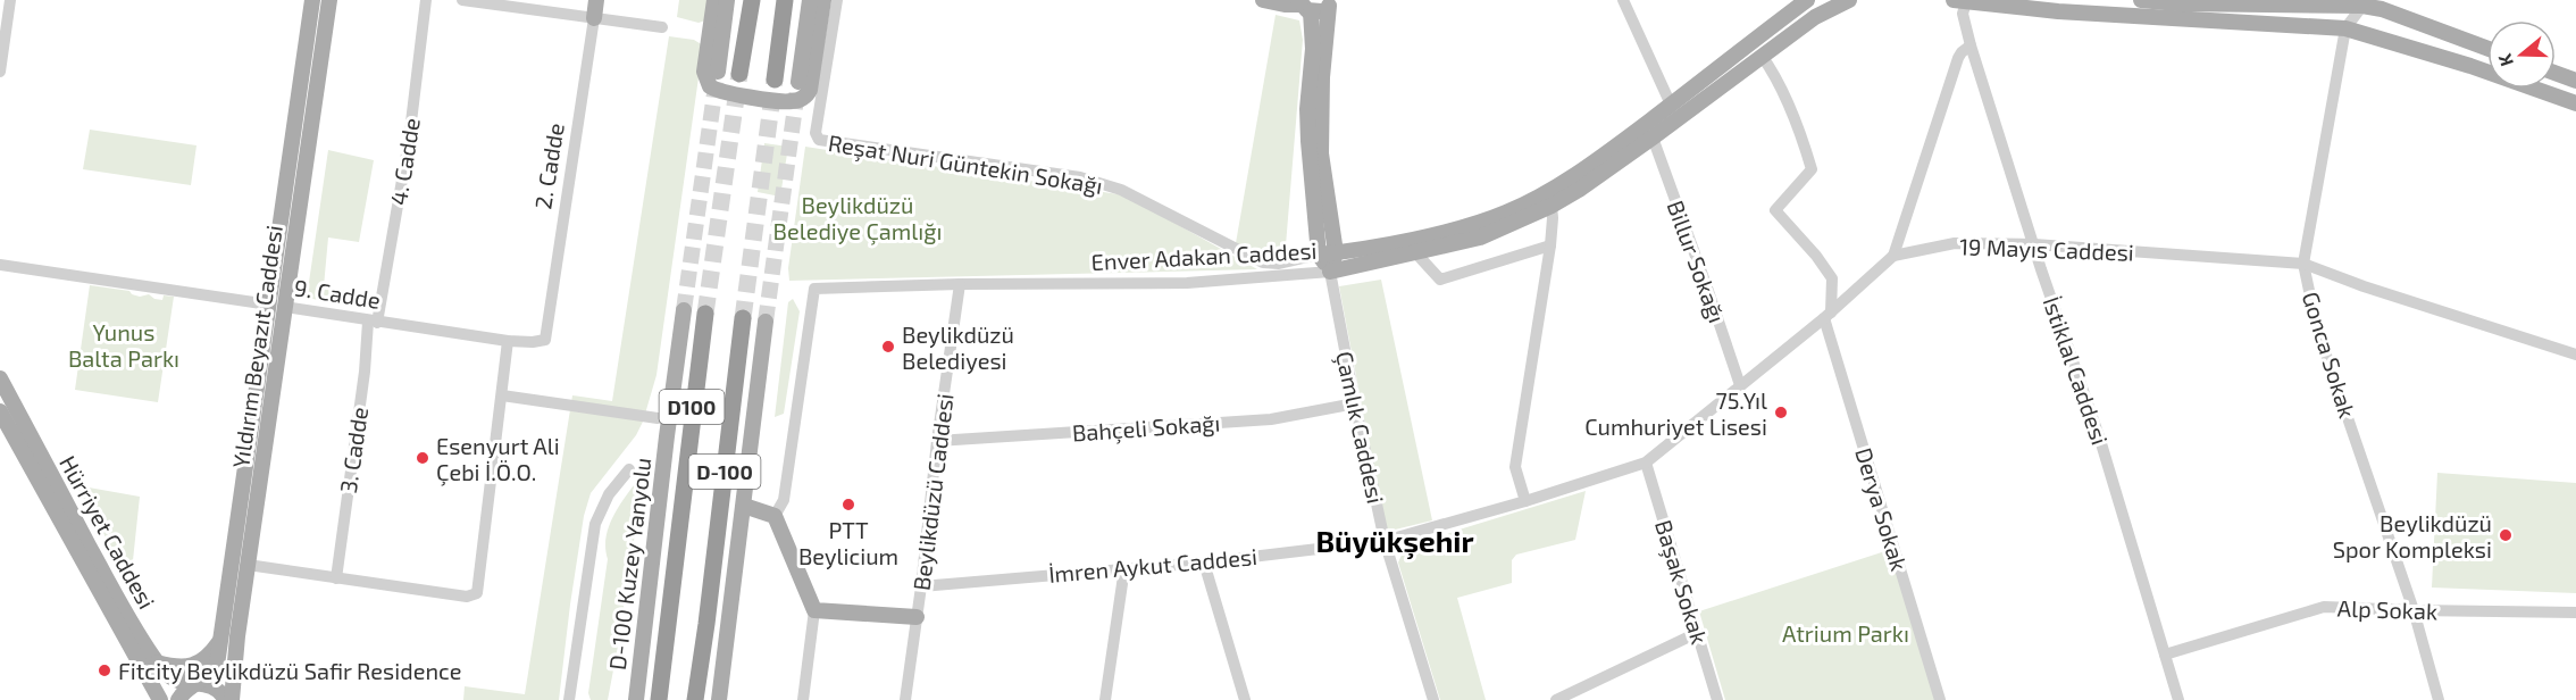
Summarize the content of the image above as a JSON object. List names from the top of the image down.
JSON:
{
  "streets": {
    "highway": ["D100", "D-100"],
    "main road": [
      "2. Cadde",
      "Enver Adakan Caddesi",
      "9. Cadde",
      "Yıldırım Beyazıt Caddesi",
      "Hürriyet Caddesi",
      "D-100 Kuzey Yanyolu"
    ],
    "street": [
      "4. Cadde",
      "Reşat Nuri Güntekin Sokağı",
      "19 Mayıs Caddesi",
      "Billur Sokağı",
      "Gonca Sokak",
      "İstiklal Caddesi",
      "Bahçeli Sokağı",
      "Çamlık Caddesi",
      "3. Cadde",
      "Beylikdüzü Caddesi",
      "Derya Sokak",
      "İmren Aykut Caddesi",
      "Başak Sokak",
      "Alp Sokak"
    ]
  },
  "crossings": [
    ["4. Cadde", "9. Cadde"],
    ["4. Cadde", "3. Cadde"],
    ["Reşat Nuri Güntekin Sokağı", "Enver Adakan Caddesi"],
    ["2. Cadde", "9. Cadde"],
    ["19 Mayıs Caddesi", "Gonca Sokak"],
    ["19 Mayıs Caddesi", "İstiklal Caddesi"],
    ["Enver Adakan Caddesi", "Billur Sokağı"],
    ["Enver Adakan Caddesi", "Çamlık Caddesi"],
    ["Enver Adakan Caddesi", "Beylikdüzü Caddesi"],
    ["Enver Adakan Caddesi", "Derya Sokak"],
    ["9. Cadde", "Yıldırım Beyazıt Caddesi"],
    ["9. Cadde", "3. Cadde"],
    ["Yıldırım Beyazıt Caddesi", "Hürriyet Caddesi"],
    ["Gonca Sokak", "Alp Sokak"],
    ["İstiklal Caddesi", "Alp Sokak"],
    ["D100", "D-100"],
    ["Bahçeli Sokağı", "Çamlık Caddesi"],
    ["Bahçeli Sokağı", "Beylikdüzü Caddesi"],
    ["Çamlık Caddesi", "İmren Aykut Caddesi"],
    ["Beylikdüzü Caddesi", "İmren Aykut Caddesi"]
  ],
  "districts": ["Büyükşehir"],
  "parks": ["Beylikdüzü Belediye Çamlığı", "Yunus Balta Parkı", "Atrium Parkı"],
  "places": [
    "Beylikdüzü Belediyesi",
    "75.Yıl Cumhuriyet Lisesi",
    "Esenyurt Ali Çebi İ.Ö.O.",
    "PTT Beylicium",
    "Beylikdüzü Spor Kompleksi",
    "Fitcity Beylikdüzü Safir Residence"
  ],
  "north": "left"
}
